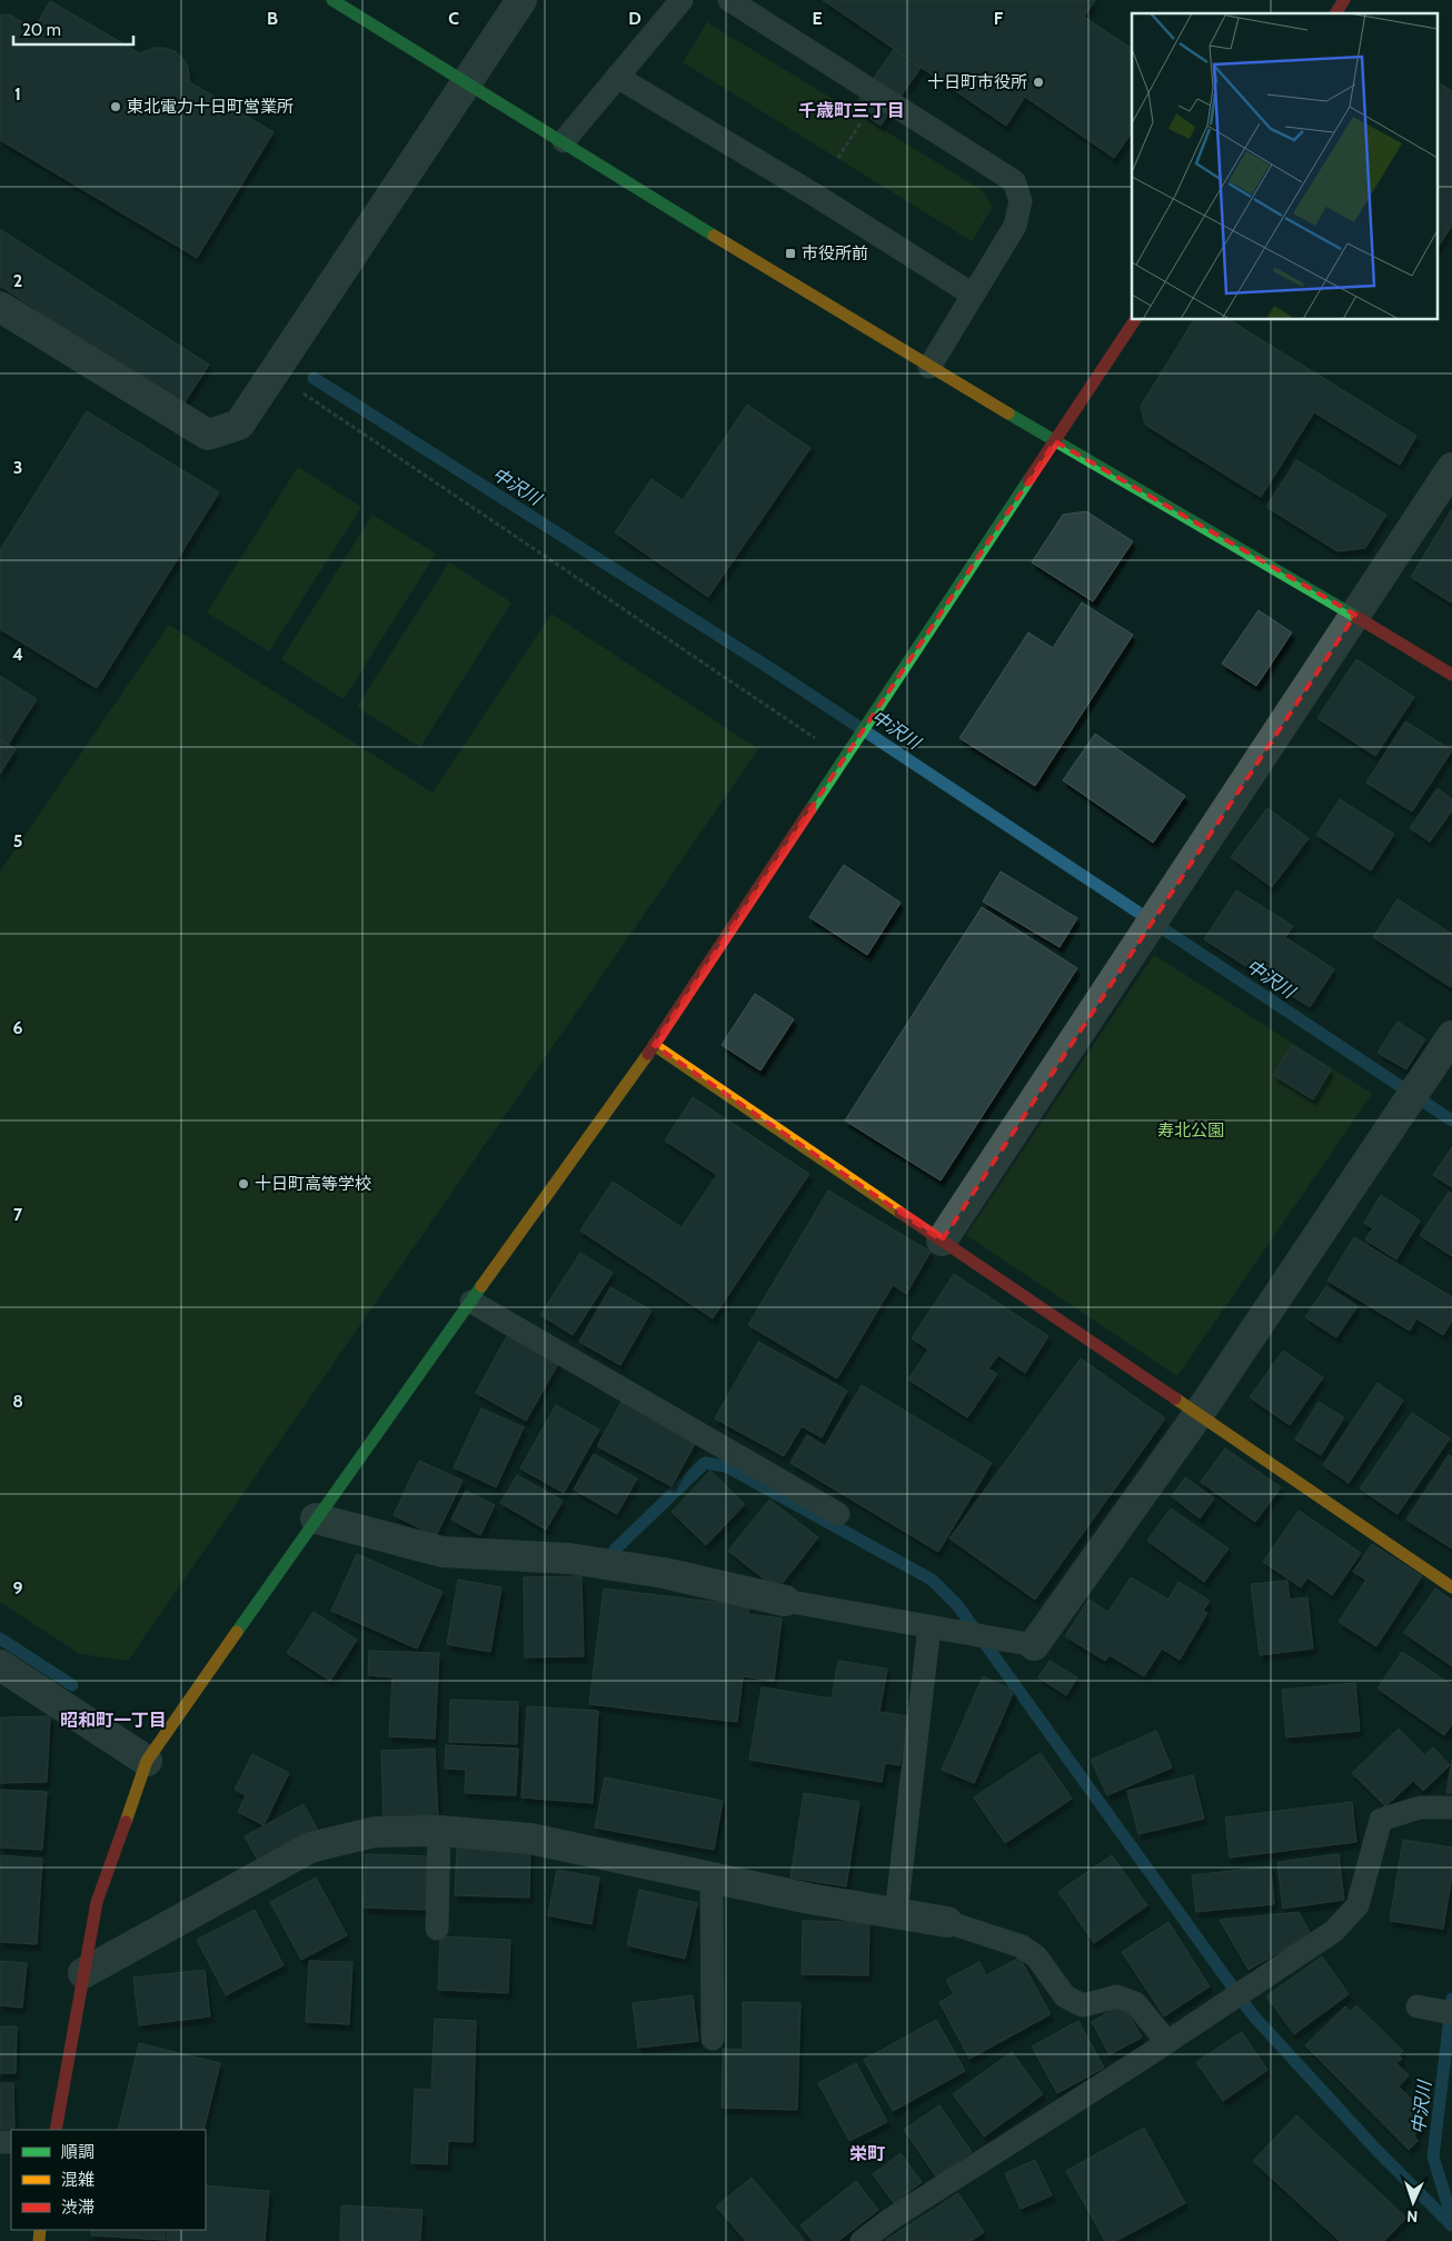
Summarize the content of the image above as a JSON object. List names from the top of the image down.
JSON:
{
  "districts": ["千歳町三丁目", "昭和町一丁目", "栄町"],
  "water": ["中沢川"],
  "parks": ["寿北公園"],
  "places": {
    "other": ["十日町市役所", "東北電力十日町営業所", "十日町高等学校"],
    "transit": ["市役所前"]
  },
  "legend": ["順調", "混雑", "渋滞"],
  "scale_bar": "20 m",
  "north": "bottom",
  "grid": {
    "columns": [
      "B",
      "C",
      "D",
      "E",
      "F"
    ],
    "rows": [
      "1",
      "2",
      "3",
      "4",
      "5",
      "6",
      "7",
      "8",
      "9"
    ]
  }
}
